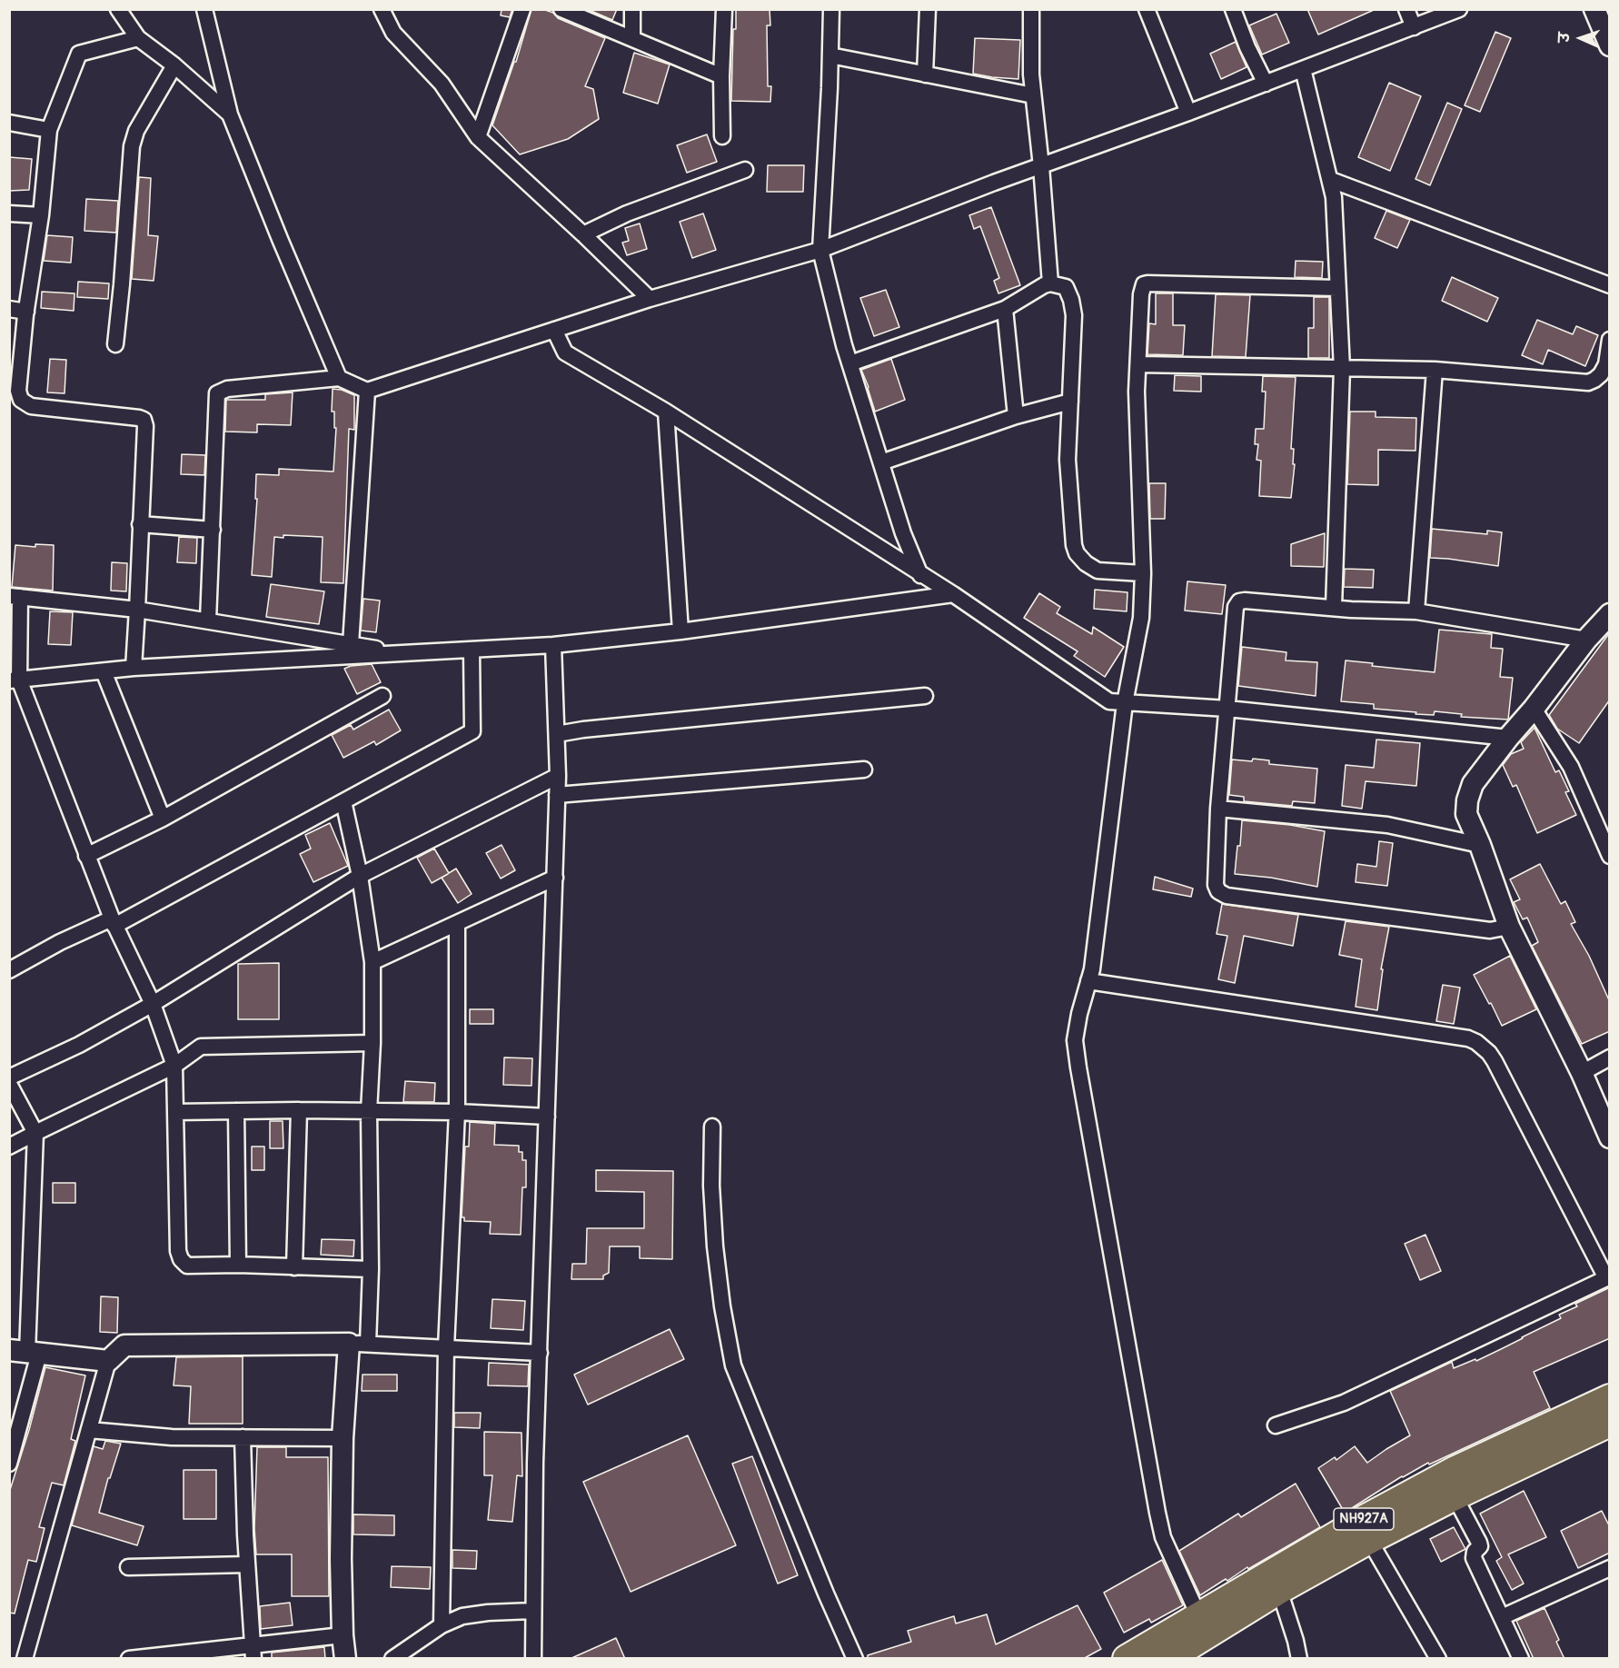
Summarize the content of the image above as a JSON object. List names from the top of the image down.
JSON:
{
  "streets": {
    "highway": ["NH927A"]
  },
  "north": "left"
}
